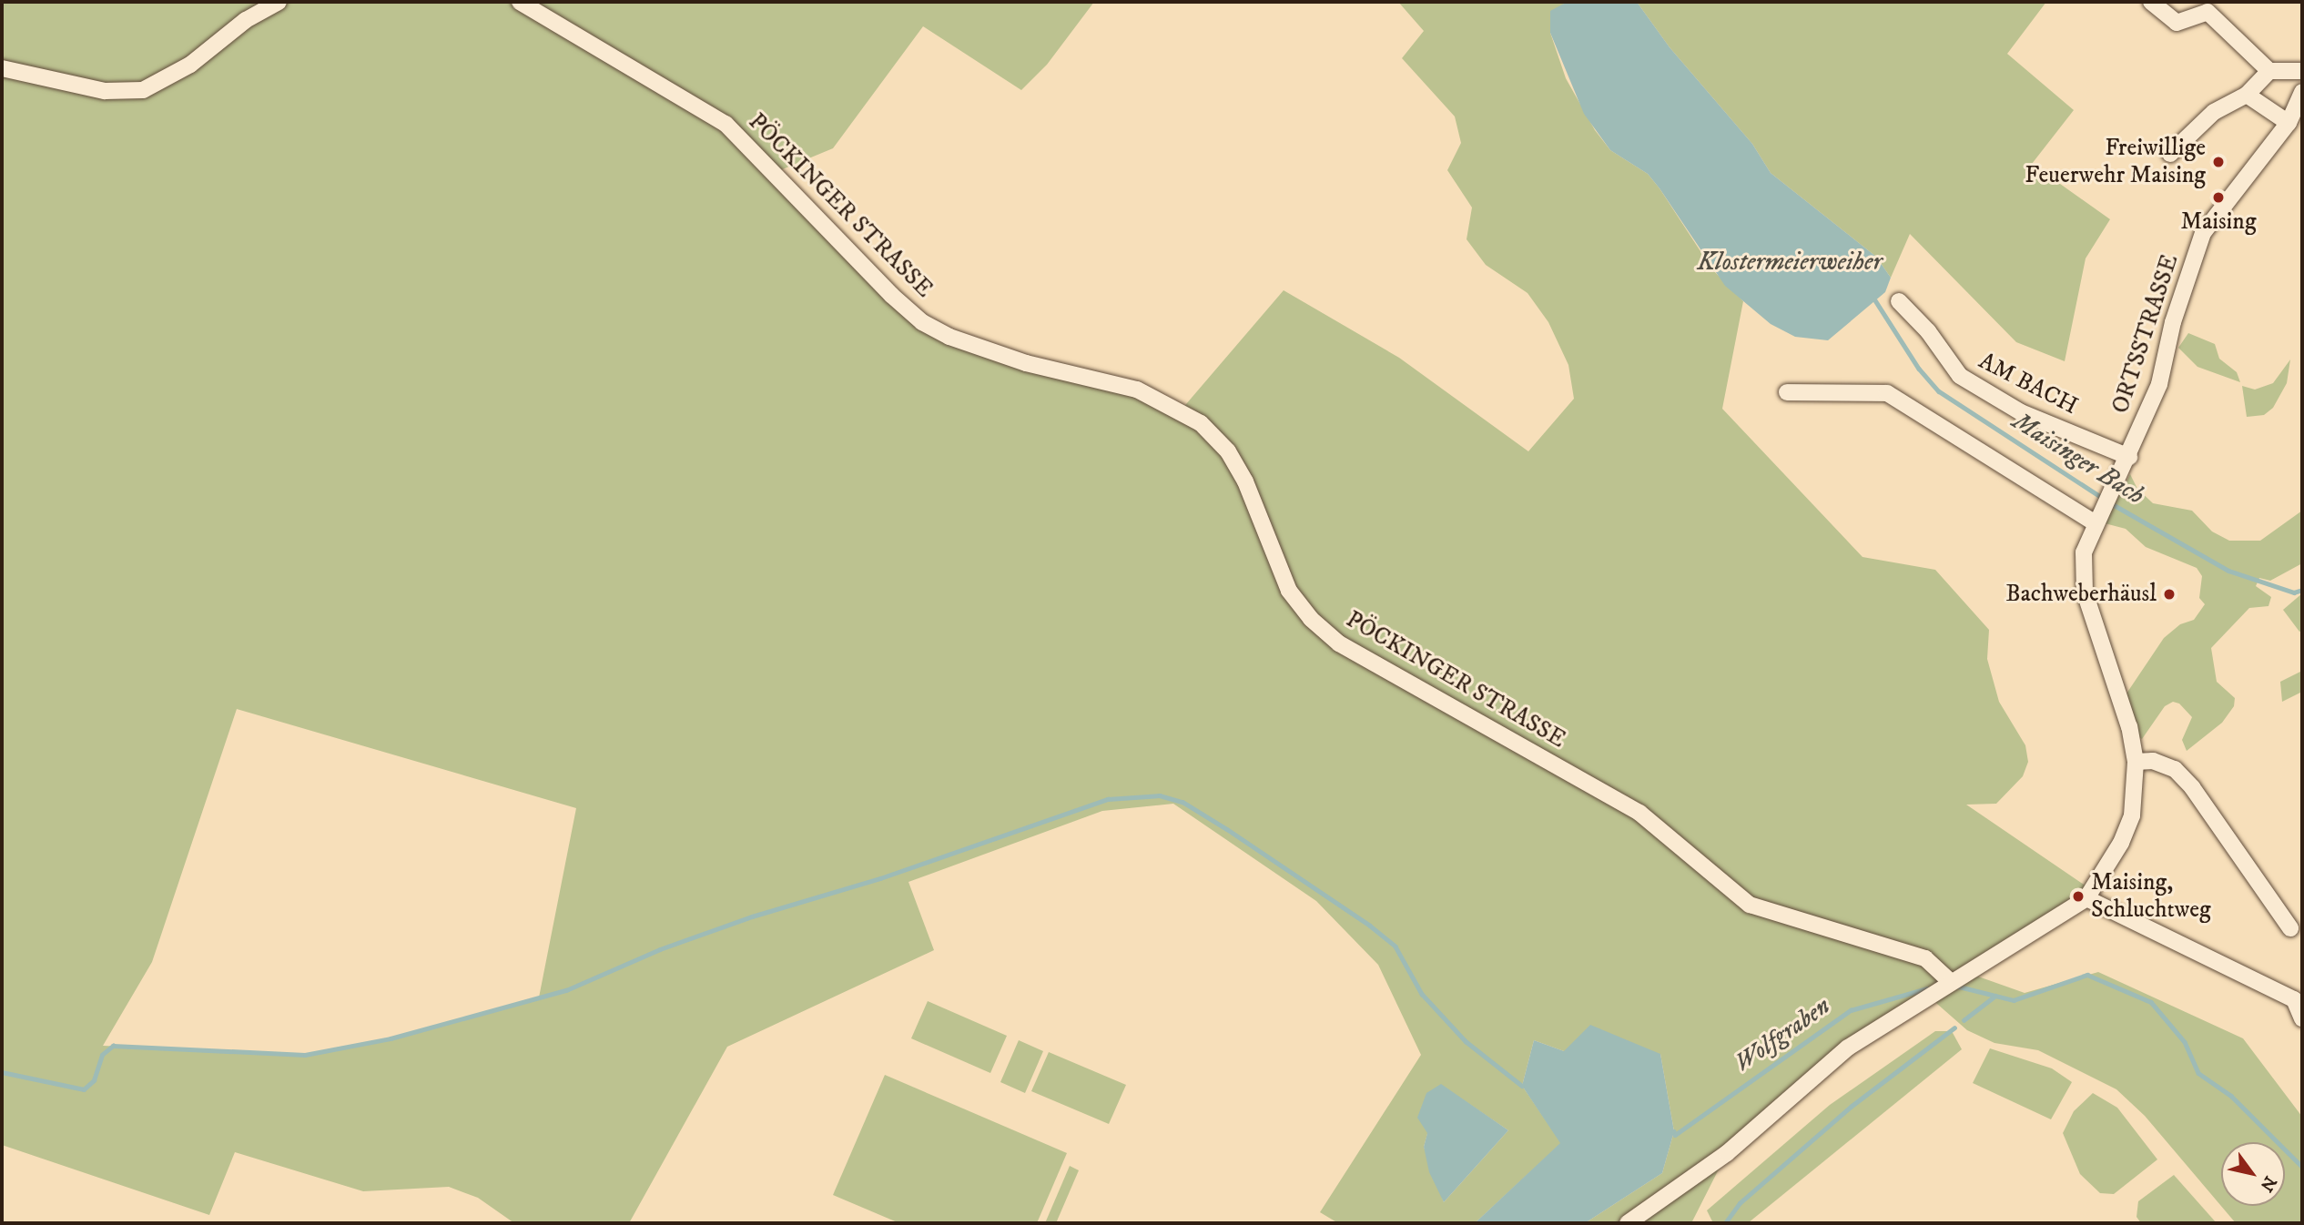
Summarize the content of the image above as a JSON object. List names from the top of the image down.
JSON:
{
  "streets": {
    "street": ["PÖCKINGER STRASSE", "ORTSSTRASSE", "AM BACH"]
  },
  "crossings": [
    ["ORTSSTRASSE", "AM BACH"]
  ],
  "water": ["Klostermeierweiher", "Maisinger Bach", "Wolfgraben"],
  "places": [
    "Freiwillige Feuerwehr Maising",
    "Maising",
    "Bachweberhäusl",
    "Maising, Schluchtweg"
  ],
  "north": "bottom right"
}
